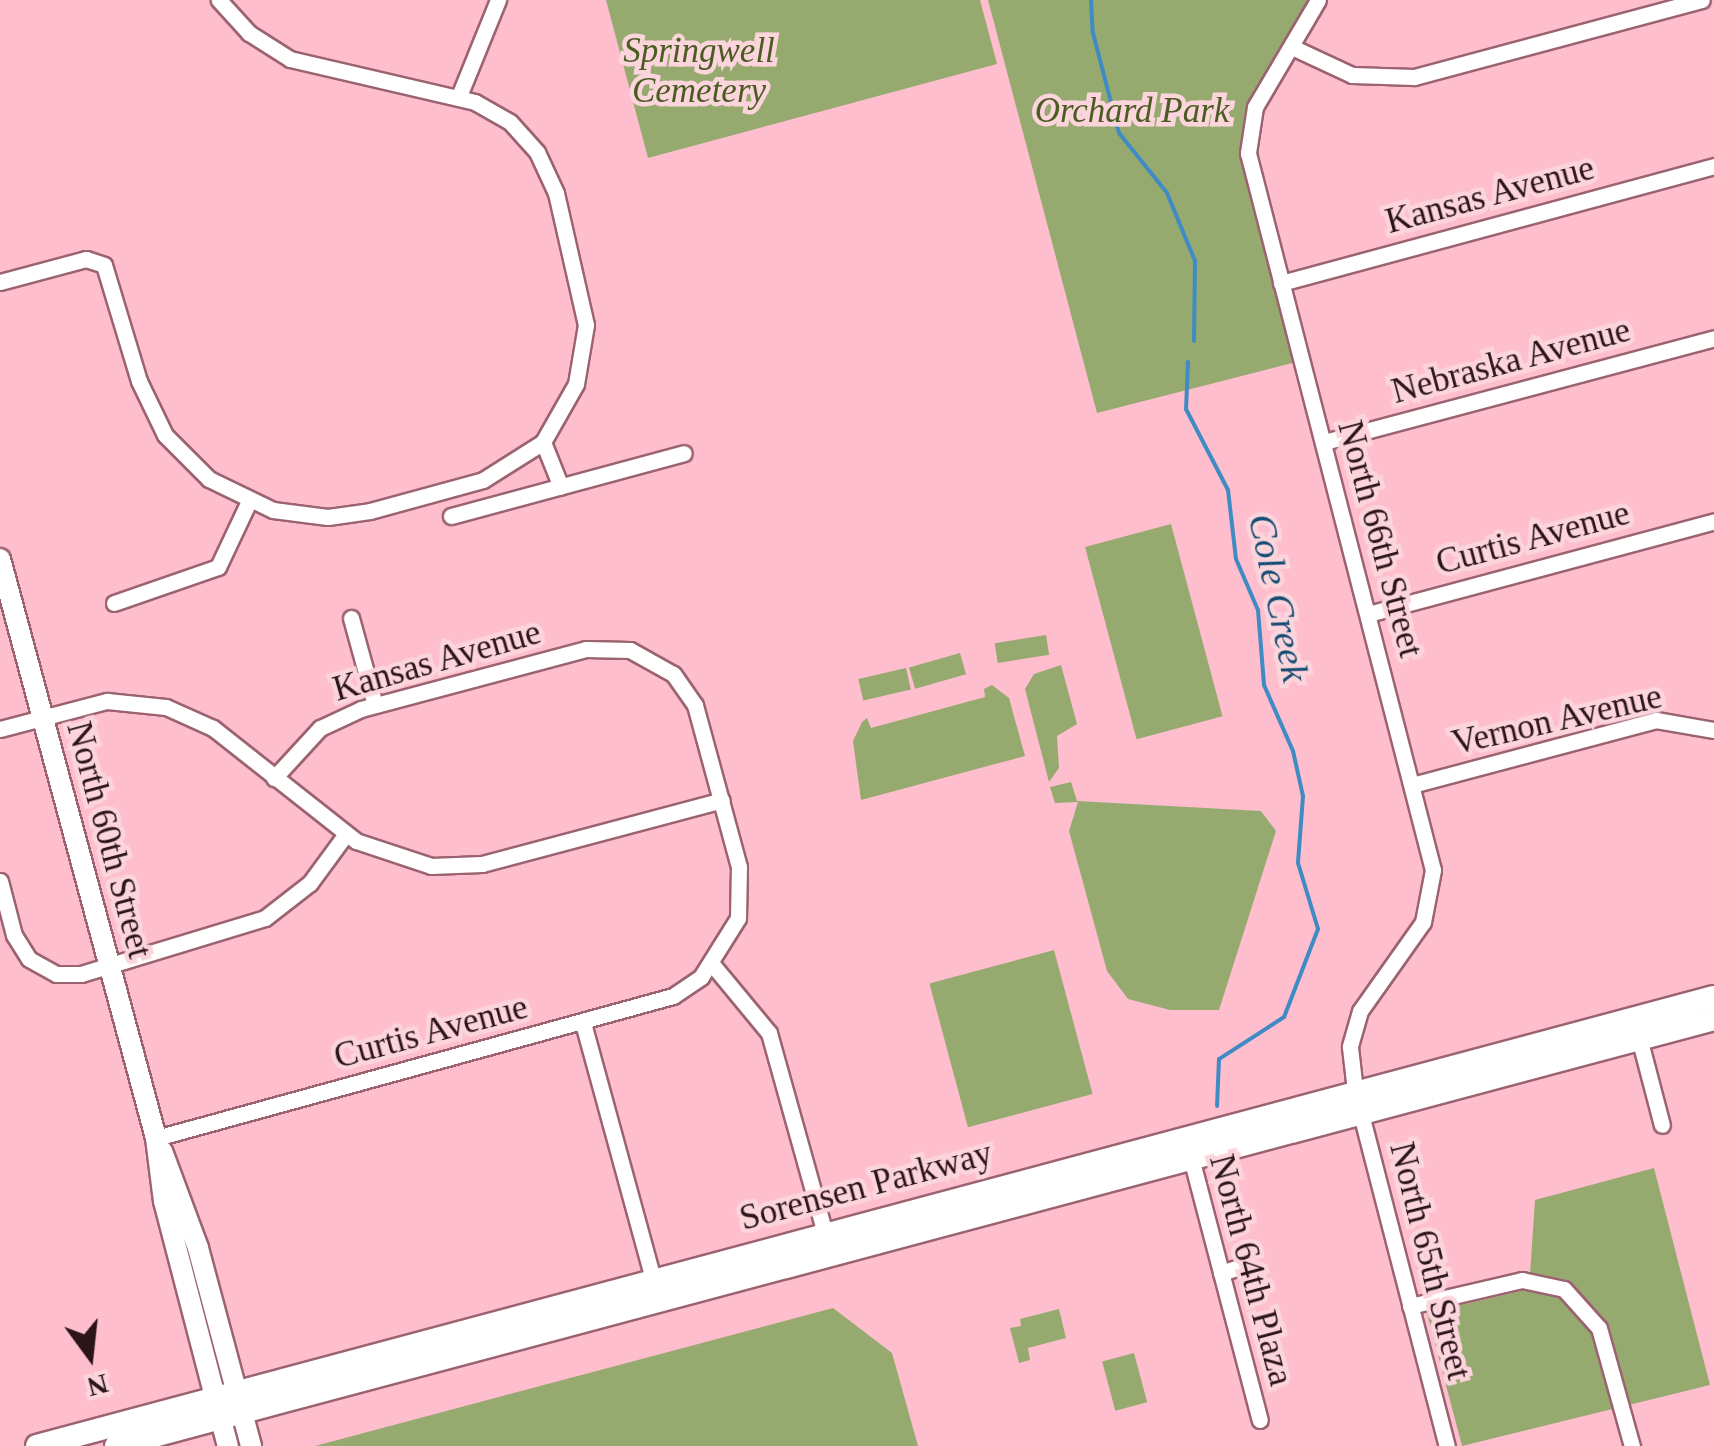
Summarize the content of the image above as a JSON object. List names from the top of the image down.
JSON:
{
  "streets": {
    "main road": ["North 60th Street", "Sorensen Parkway"],
    "street": [
      "Kansas Avenue",
      "Nebraska Avenue",
      "Curtis Avenue",
      "North 66th Street",
      "Vernon Avenue",
      "North 65th Street",
      "North 64th Plaza"
    ]
  },
  "crossings": [
    ["Kansas Avenue", "North 66th Street"],
    ["Nebraska Avenue", "North 66th Street"],
    ["Curtis Avenue", "North 66th Street"],
    ["Curtis Avenue", "North 60th Street"],
    ["North 66th Street", "Vernon Avenue"],
    ["North 66th Street", "Sorensen Parkway"],
    ["North 66th Street", "North 65th Street"],
    ["North 60th Street", "Sorensen Parkway"],
    ["Sorensen Parkway", "North 65th Street"],
    ["Sorensen Parkway", "North 64th Plaza"]
  ],
  "water": ["Cole Creek"],
  "parks": ["Springwell Cemetery", "Orchard Park"],
  "north": "bottom"
}
